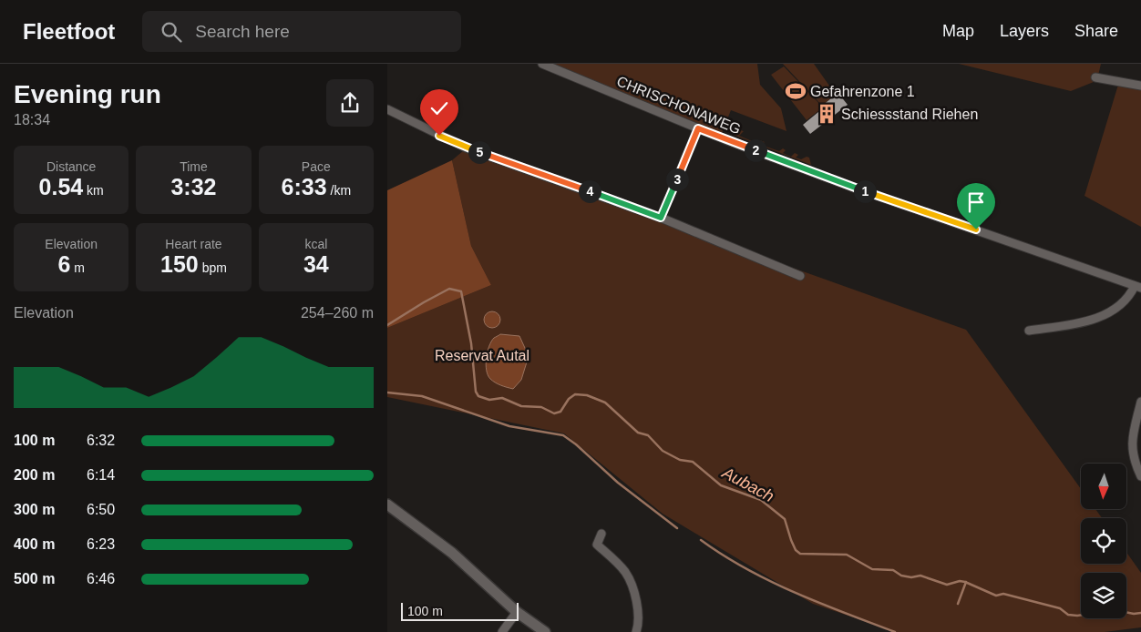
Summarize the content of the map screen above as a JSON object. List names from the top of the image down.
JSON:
{
  "streets": {
    "street": ["CHRISCHONAWEG"]
  },
  "water": ["Aubach"],
  "parks": ["Reservat Autal"],
  "places": {
    "sports": ["Gefahrenzone 1"],
    "building": ["Schiessstand Riehen"]
  },
  "scale_bar": "100 m",
  "north": "bottom",
  "page": {
    "header": "Fleetfoot",
    "search": "Search here",
    "nav": ["Map", "Layers", "Share"],
    "heading": ["Evening run", "18:34"],
    "pins": [
      "2",
      "5",
      "3",
      "1",
      "4"
    ],
    "stats": [
      ["Distance", "0.54 km"],
      ["Time", "3:32"],
      ["Pace", "6:33 /km"],
      ["Elevation", "6 m"],
      ["Heart rate", "150 bpm"],
      ["kcal", "34"]
    ],
    "chart": ["Elevation", "254–260 m"],
    "list": [
      {
        "name": "100 m",
        "note": "6:32"
      },
      {
        "name": "200 m",
        "note": "6:14"
      },
      {
        "name": "300 m",
        "note": "6:50"
      },
      {
        "name": "400 m",
        "note": "6:23"
      },
      {
        "name": "500 m",
        "note": "6:46"
      }
    ],
    "scale": "100 m"
  }
}
